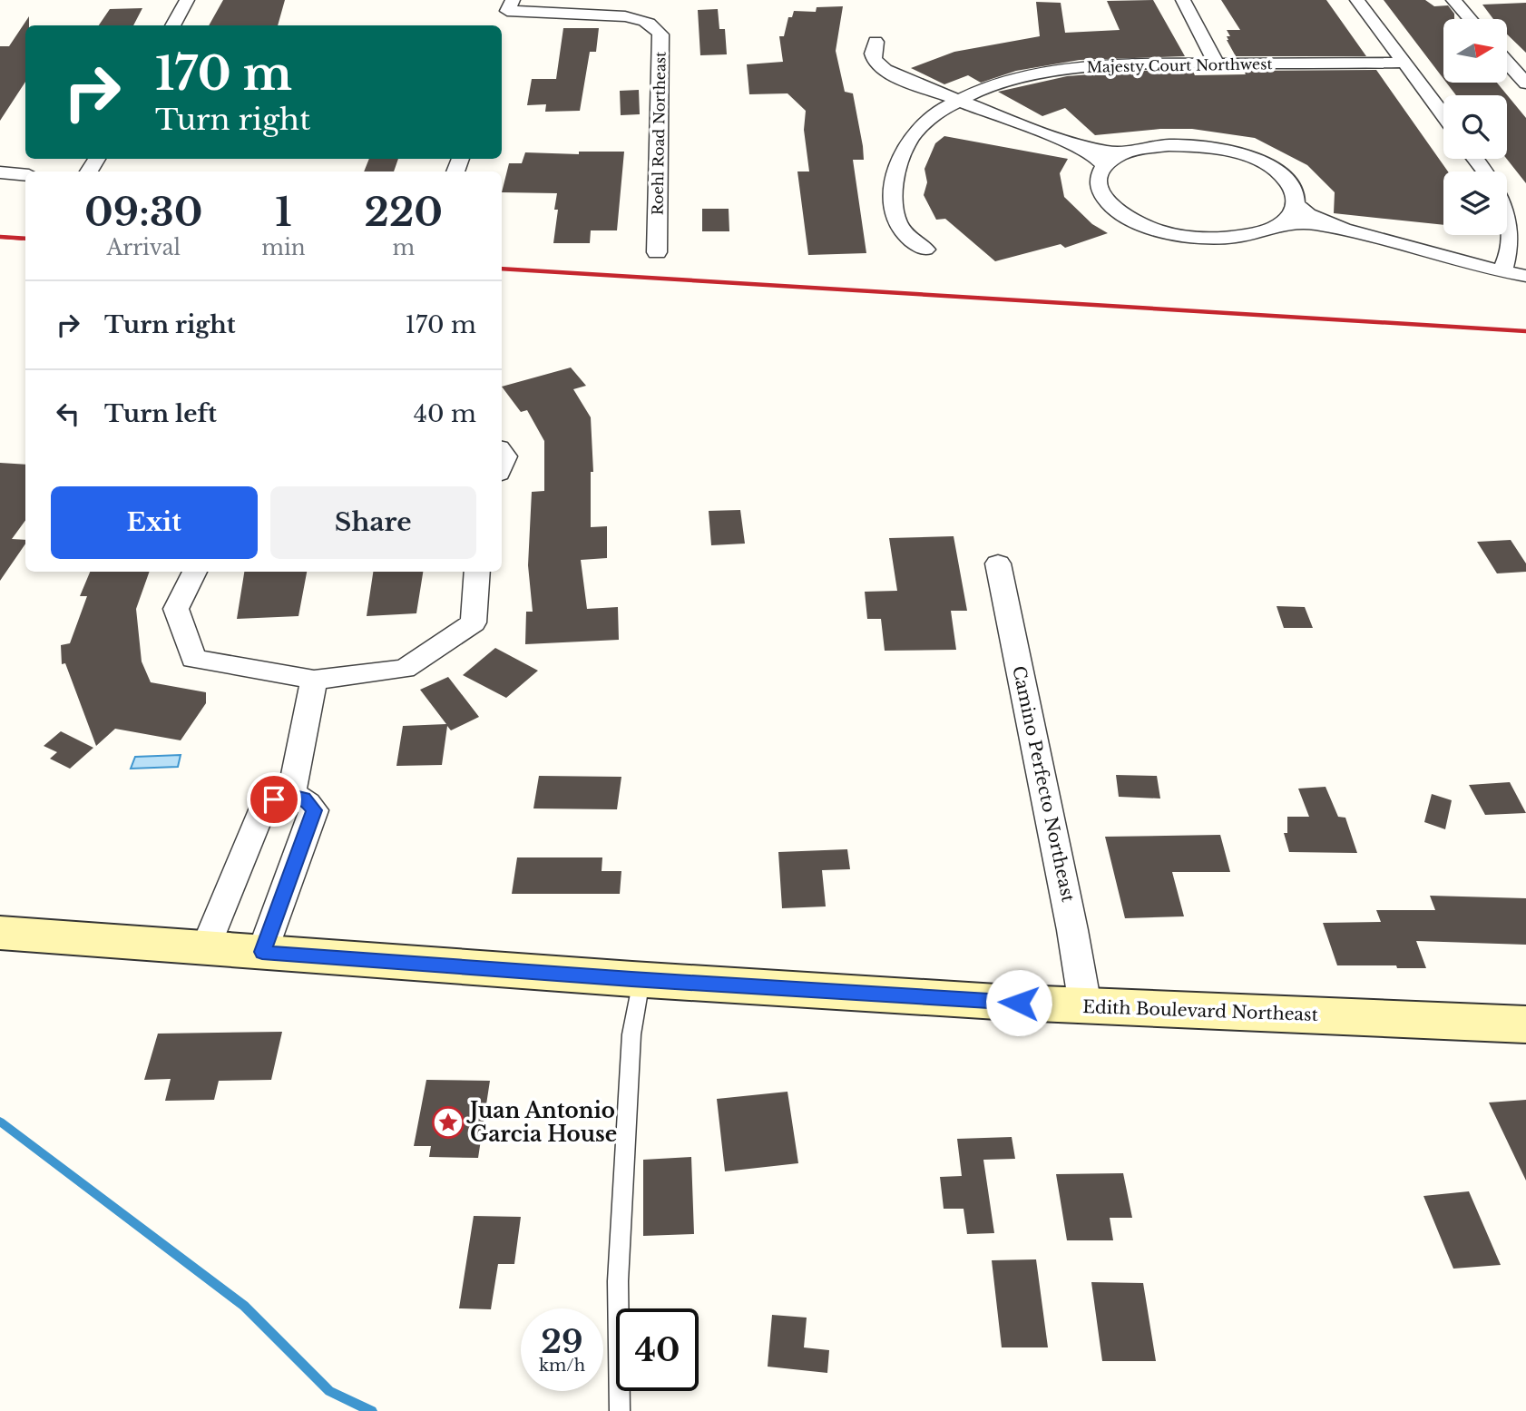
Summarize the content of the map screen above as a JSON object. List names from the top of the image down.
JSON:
{
  "streets": {
    "street": [
      "Majesty Court Northwest",
      "Roehl Road Northeast",
      "Camino Perfecto Northeast",
      "Edith Boulevard Northeast"
    ]
  },
  "crossings": [
    ["Camino Perfecto Northeast", "Edith Boulevard Northeast"]
  ],
  "places": {
    "place": ["Juan Antonio Garcia House"]
  },
  "north": "right",
  "page": {
    "turn": ["170 m", "Turn right"],
    "eta": [
      "09:30",
      "Arrival",
      "1",
      "min",
      "220",
      "m"
    ],
    "list": [
      {
        "name": "Turn right",
        "value": "170 m"
      },
      {
        "name": "Turn left",
        "value": "40 m"
      }
    ],
    "buttons": ["Exit", "Share"],
    "speed": "29 km/h",
    "limit": "40"
  }
}
